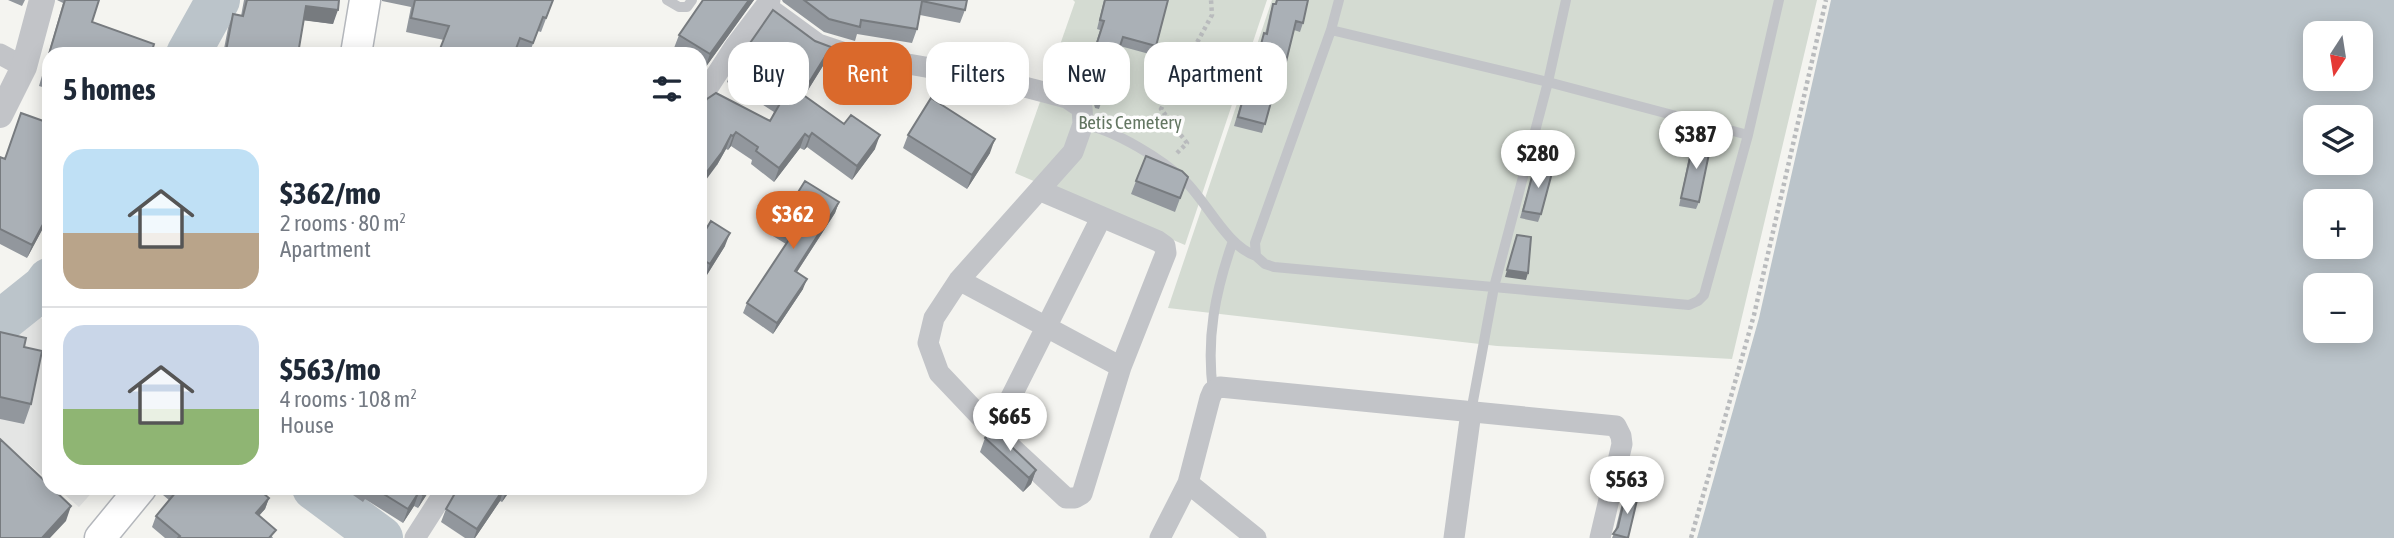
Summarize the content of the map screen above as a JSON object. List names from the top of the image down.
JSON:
{
  "parks": ["Betis Cemetery"],
  "north": "bottom",
  "page": {
    "map_buttons": ["+", "−"],
    "chip": [
      "Buy",
      "Rent",
      "Filters",
      "New",
      "Apartment"
    ],
    "heading": "5 homes",
    "price": [
      "$387",
      "$280",
      "$362",
      "$665",
      "$563"
    ],
    "list": [
      {
        "name": "$362/mo",
        "note": "2 rooms · 80 m² · Apartment"
      },
      {
        "name": "$563/mo",
        "note": "4 rooms · 108 m² · House"
      }
    ]
  }
}
